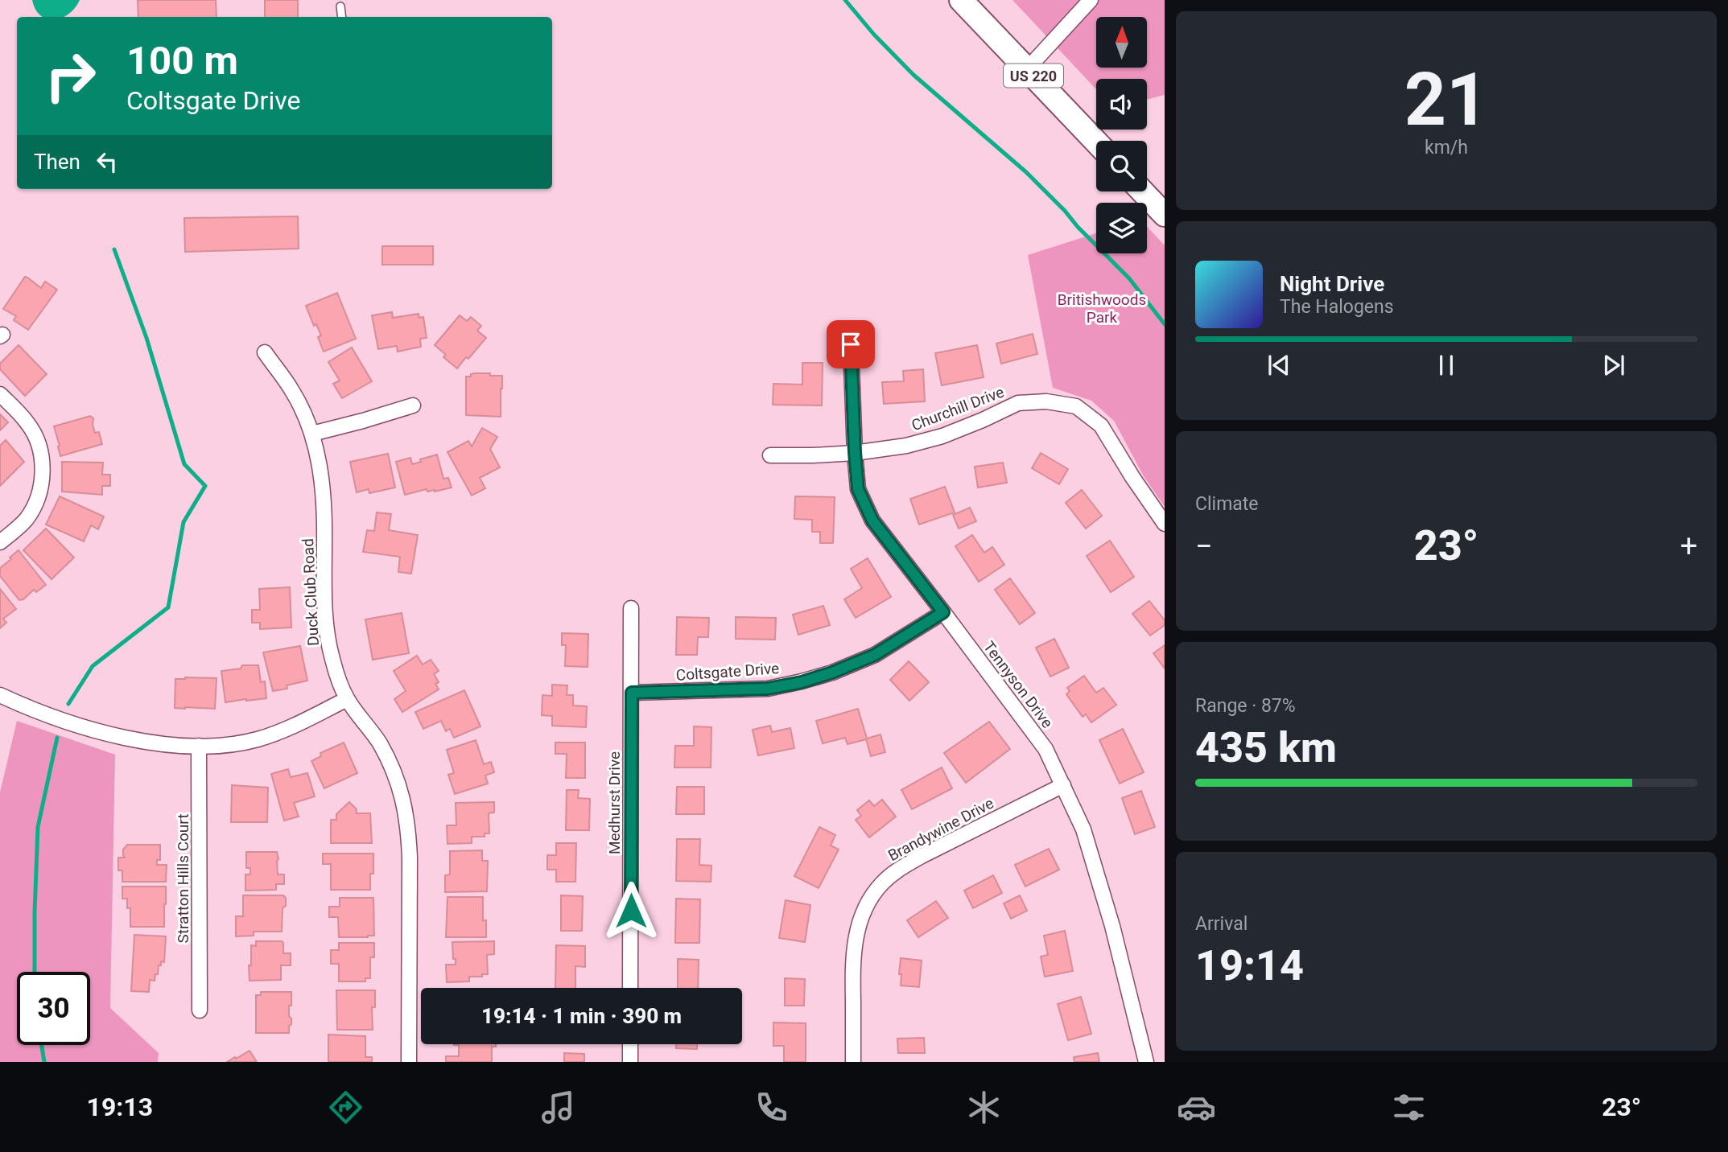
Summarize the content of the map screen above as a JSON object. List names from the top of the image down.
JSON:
{
  "streets": {
    "main road": ["US 220"],
    "street": [
      "Churchill Drive",
      "Duck Club Road",
      "Coltsgate Drive",
      "Tennyson Drive",
      "Medhurst Drive",
      "Brandywine Drive",
      "Stratton Hills Court"
    ]
  },
  "crossings": [
    ["Churchill Drive", "Tennyson Drive"],
    ["Coltsgate Drive", "Tennyson Drive"],
    ["Coltsgate Drive", "Medhurst Drive"],
    ["Tennyson Drive", "Brandywine Drive"]
  ],
  "parks": ["Britishwoods Park"],
  "north": "top",
  "page": {
    "tile": [
      ["21", "km/h"],
      "Climate",
      ["Range · 87%", "435 km"],
      ["Arrival", "19:14"]
    ],
    "turn": ["100 m", "Coltsgate Drive"],
    "then": "Then",
    "song": ["Night Drive", "The Halogens"],
    "heat": ["−", "23°", "+"],
    "limit": "30",
    "trip": "19:14 · 1 min · 390 m",
    "tabs": ["19:13", "23°"]
  }
}
